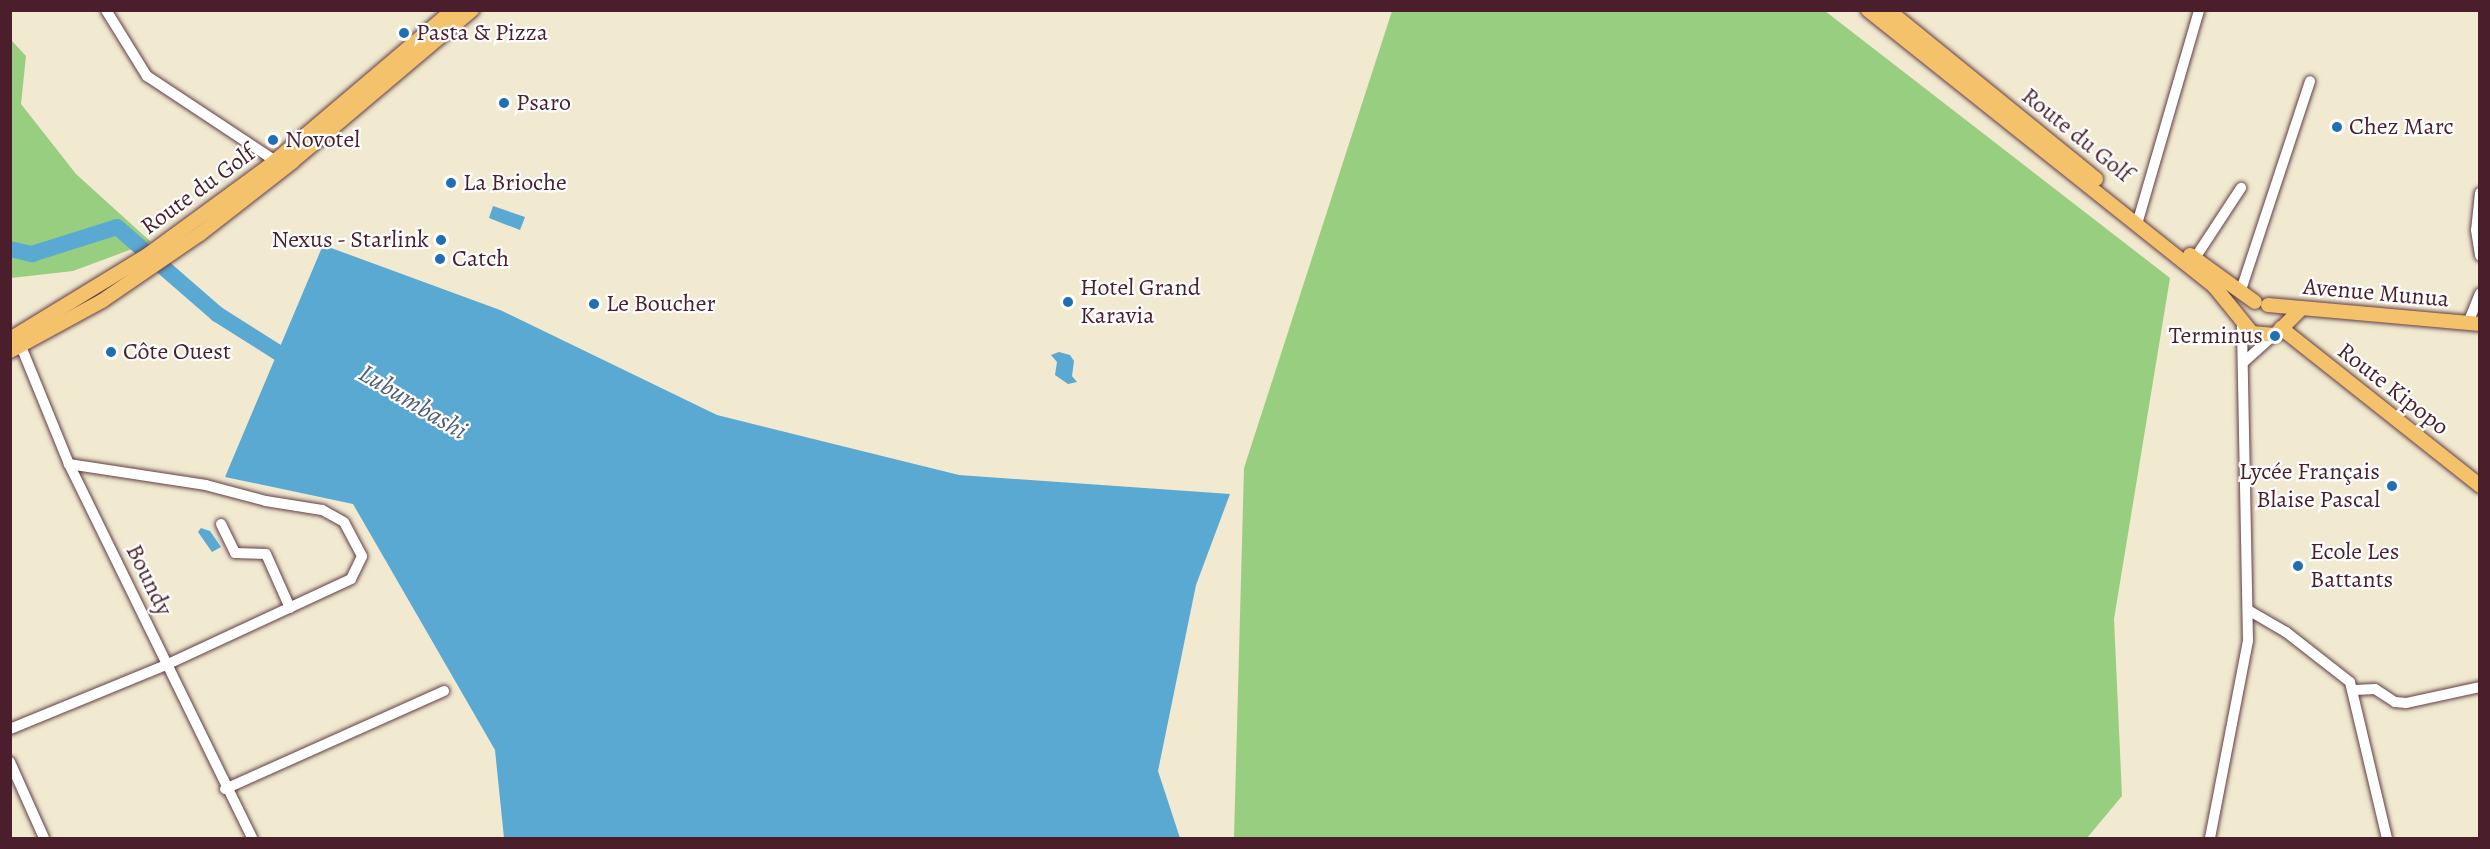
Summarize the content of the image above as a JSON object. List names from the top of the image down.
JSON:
{
  "streets": {
    "main road": ["Route du Golf", "Avenue Munua", "Route Kipopo"],
    "street": ["Boundy"]
  },
  "crossings": [
    ["Route du Golf", "Route Kipopo"],
    ["Route du Golf", "Boundy"],
    ["Avenue Munua", "Route Kipopo"]
  ],
  "water": ["Lubumbashi"],
  "places": [
    "Pasta & Pizza",
    "Psaro",
    "Chez Marc",
    "Novotel",
    "La Brioche",
    "Nexus - Starlink",
    "Catch",
    "Hotel Grand Karavia",
    "Le Boucher",
    "Terminus",
    "Côte Ouest",
    "Lycée Français Blaise Pascal",
    "Ecole Les Battants"
  ]
}
